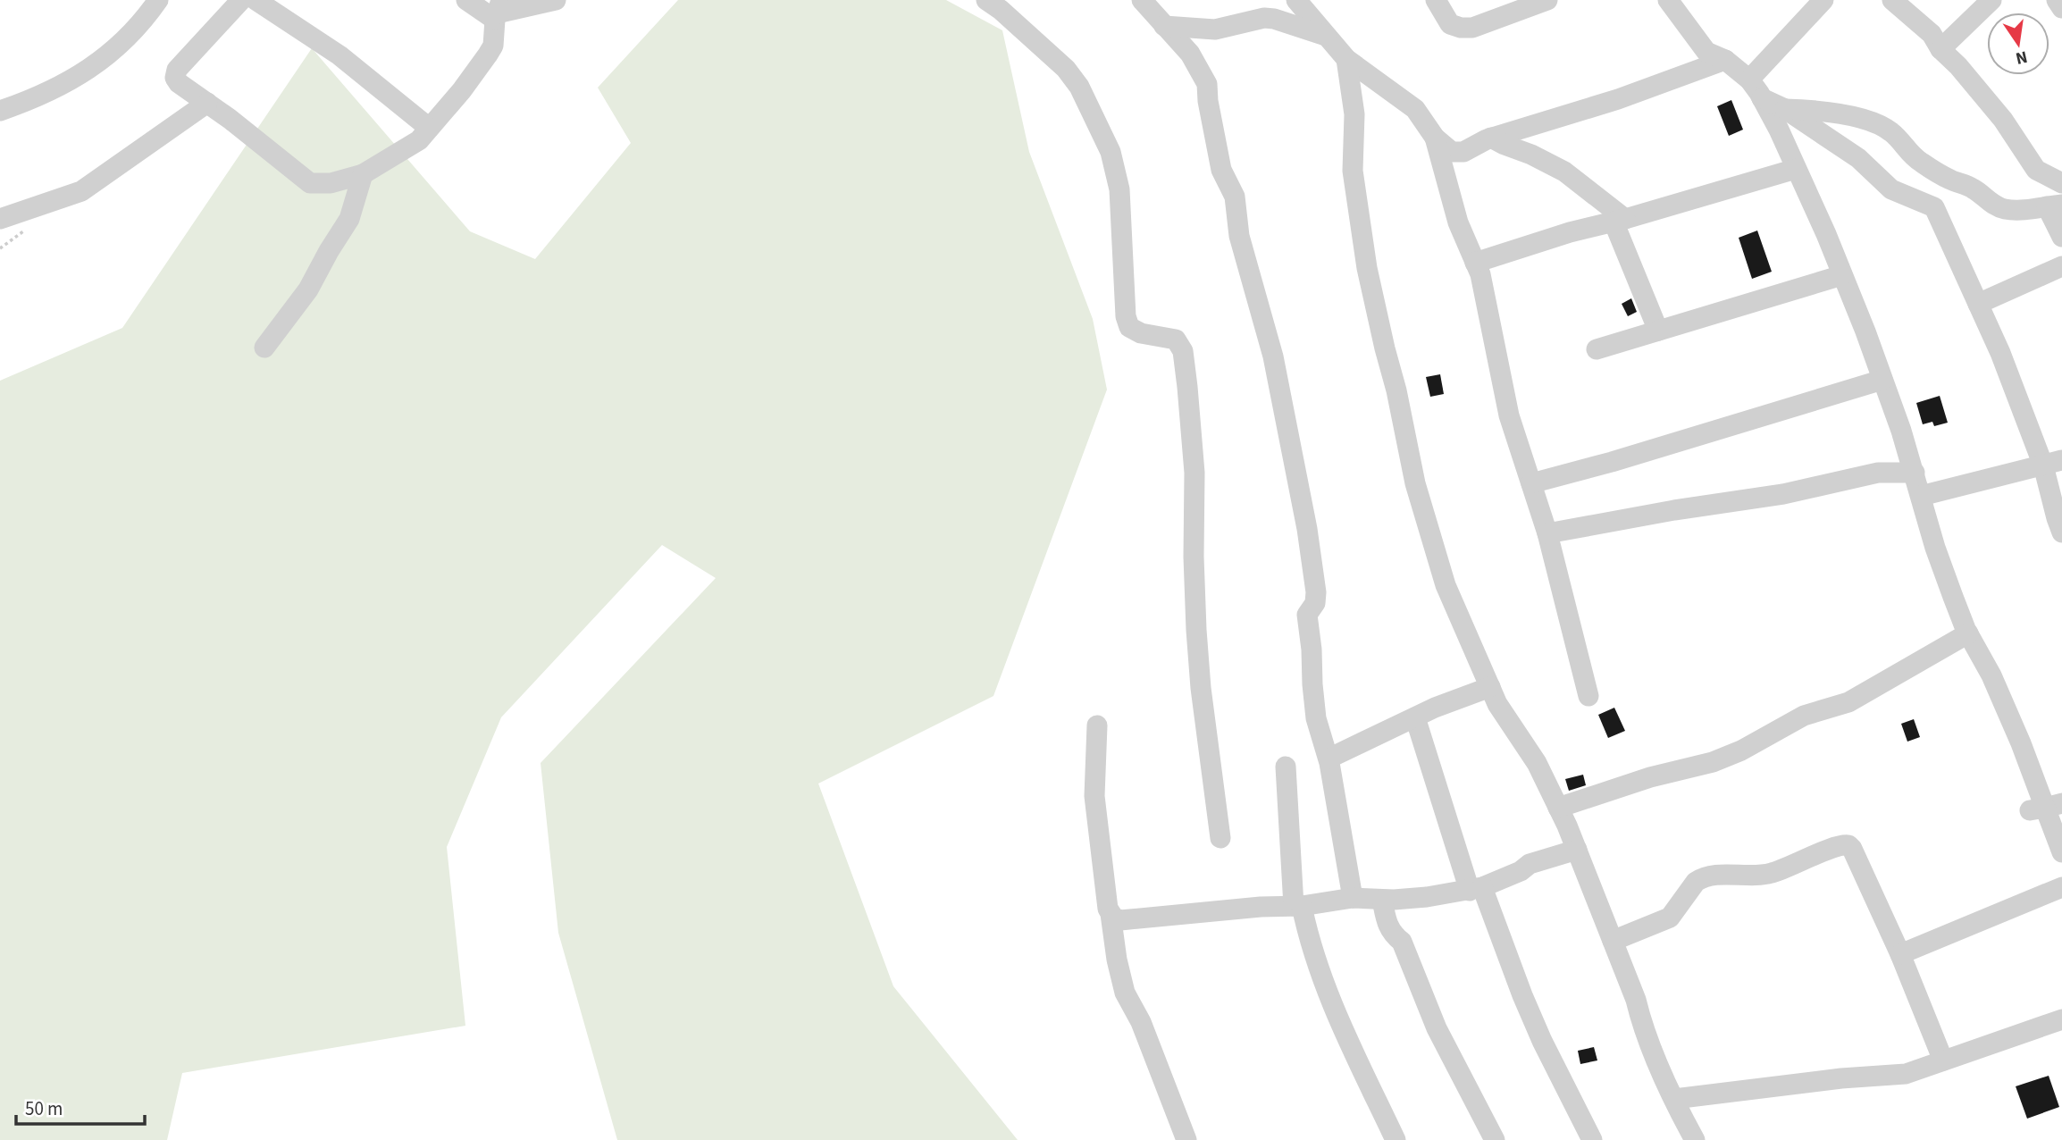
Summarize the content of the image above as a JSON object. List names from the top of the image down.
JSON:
{
  "scale_bar": "50 m",
  "north": "bottom"
}
